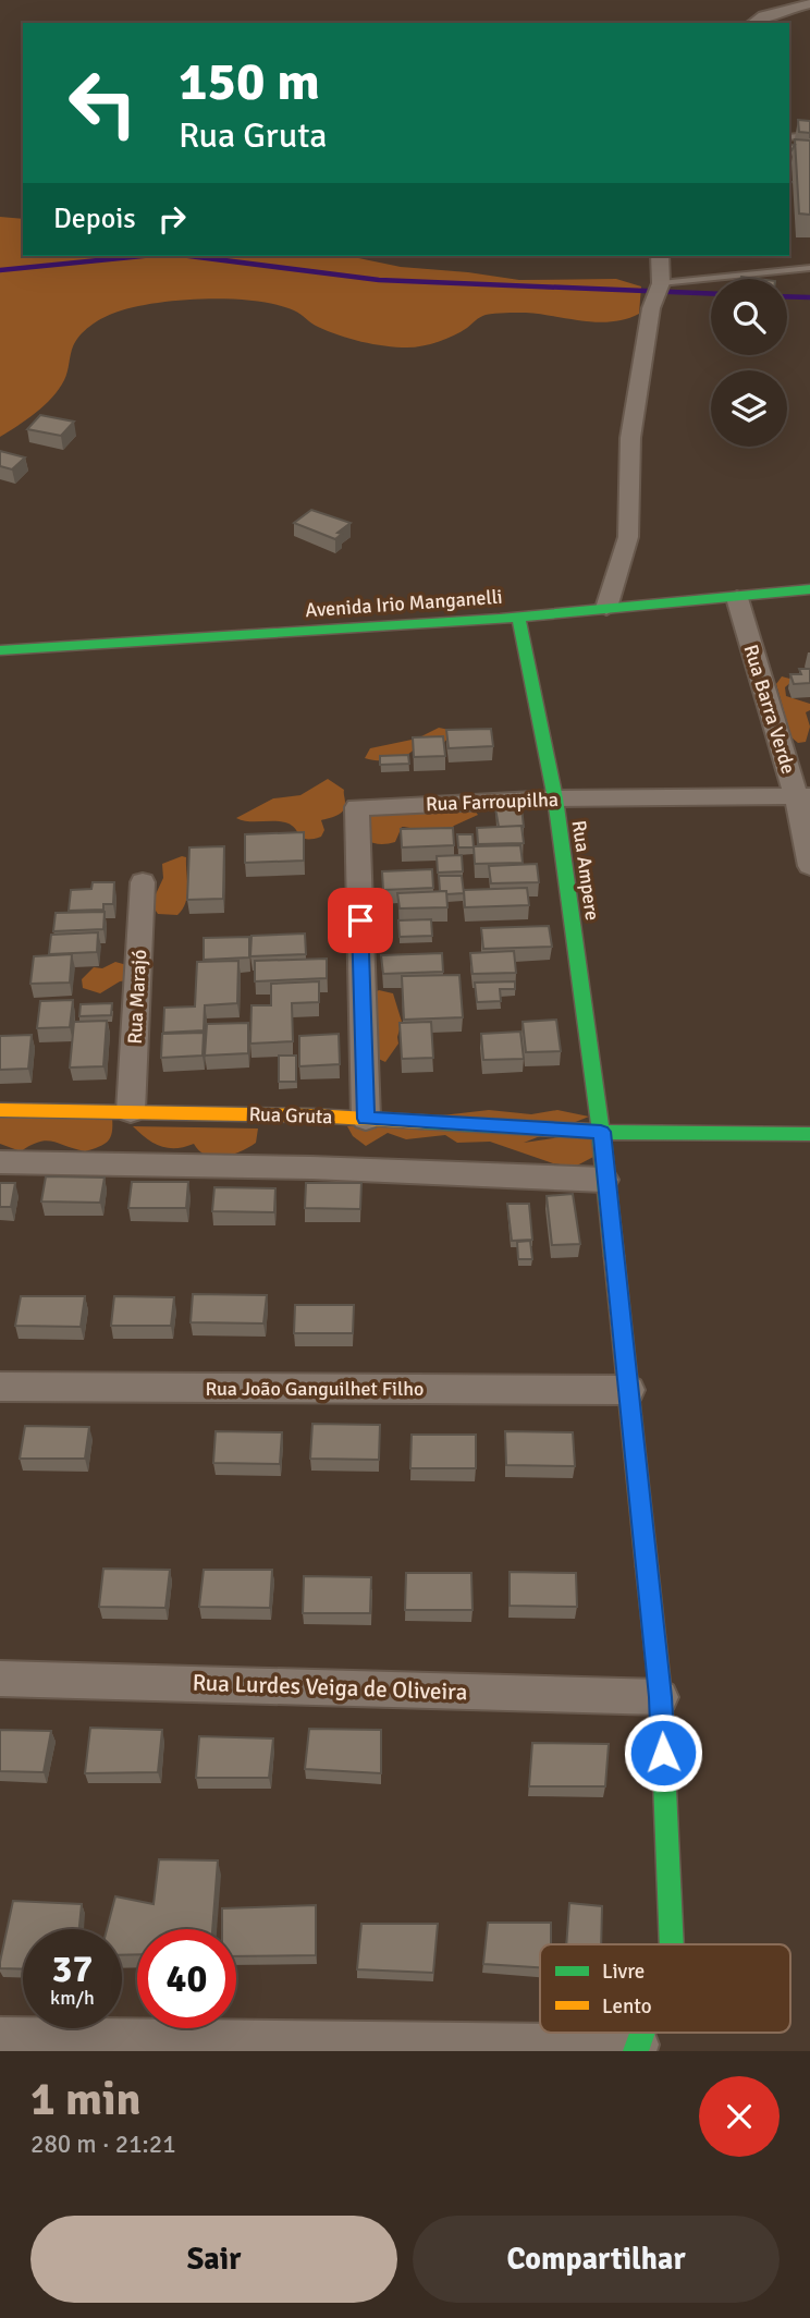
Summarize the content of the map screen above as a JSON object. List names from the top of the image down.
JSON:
{
  "streets": {
    "street": [
      "Avenida Irio Manganelli",
      "Rua Barra Verde",
      "Rua Farroupilha",
      "Rua Ampere",
      "Rua Marajó",
      "Rua Gruta",
      "Rua João Ganguilhet Filho",
      "Rua Lurdes Veiga de Oliveira"
    ]
  },
  "crossings": [
    ["Avenida Irio Manganelli", "Rua Barra Verde"],
    ["Avenida Irio Manganelli", "Rua Ampere"],
    ["Rua Barra Verde", "Rua Farroupilha"],
    ["Rua Farroupilha", "Rua Ampere"],
    ["Rua Farroupilha", "Rua Gruta"],
    ["Rua Ampere", "Rua Gruta"],
    ["Rua Ampere", "Rua João Ganguilhet Filho"],
    ["Rua Ampere", "Rua Lurdes Veiga de Oliveira"],
    ["Rua Marajó", "Rua Gruta"]
  ],
  "legend": ["Livre", "Lento"],
  "page": {
    "turn": ["150 m", "Rua Gruta"],
    "then": "Depois",
    "speed": "37 km/h",
    "limit": "40",
    "heading": ["1 min", "280 m · 21:21"],
    "buttons": ["Sair", "Compartilhar"]
  }
}
